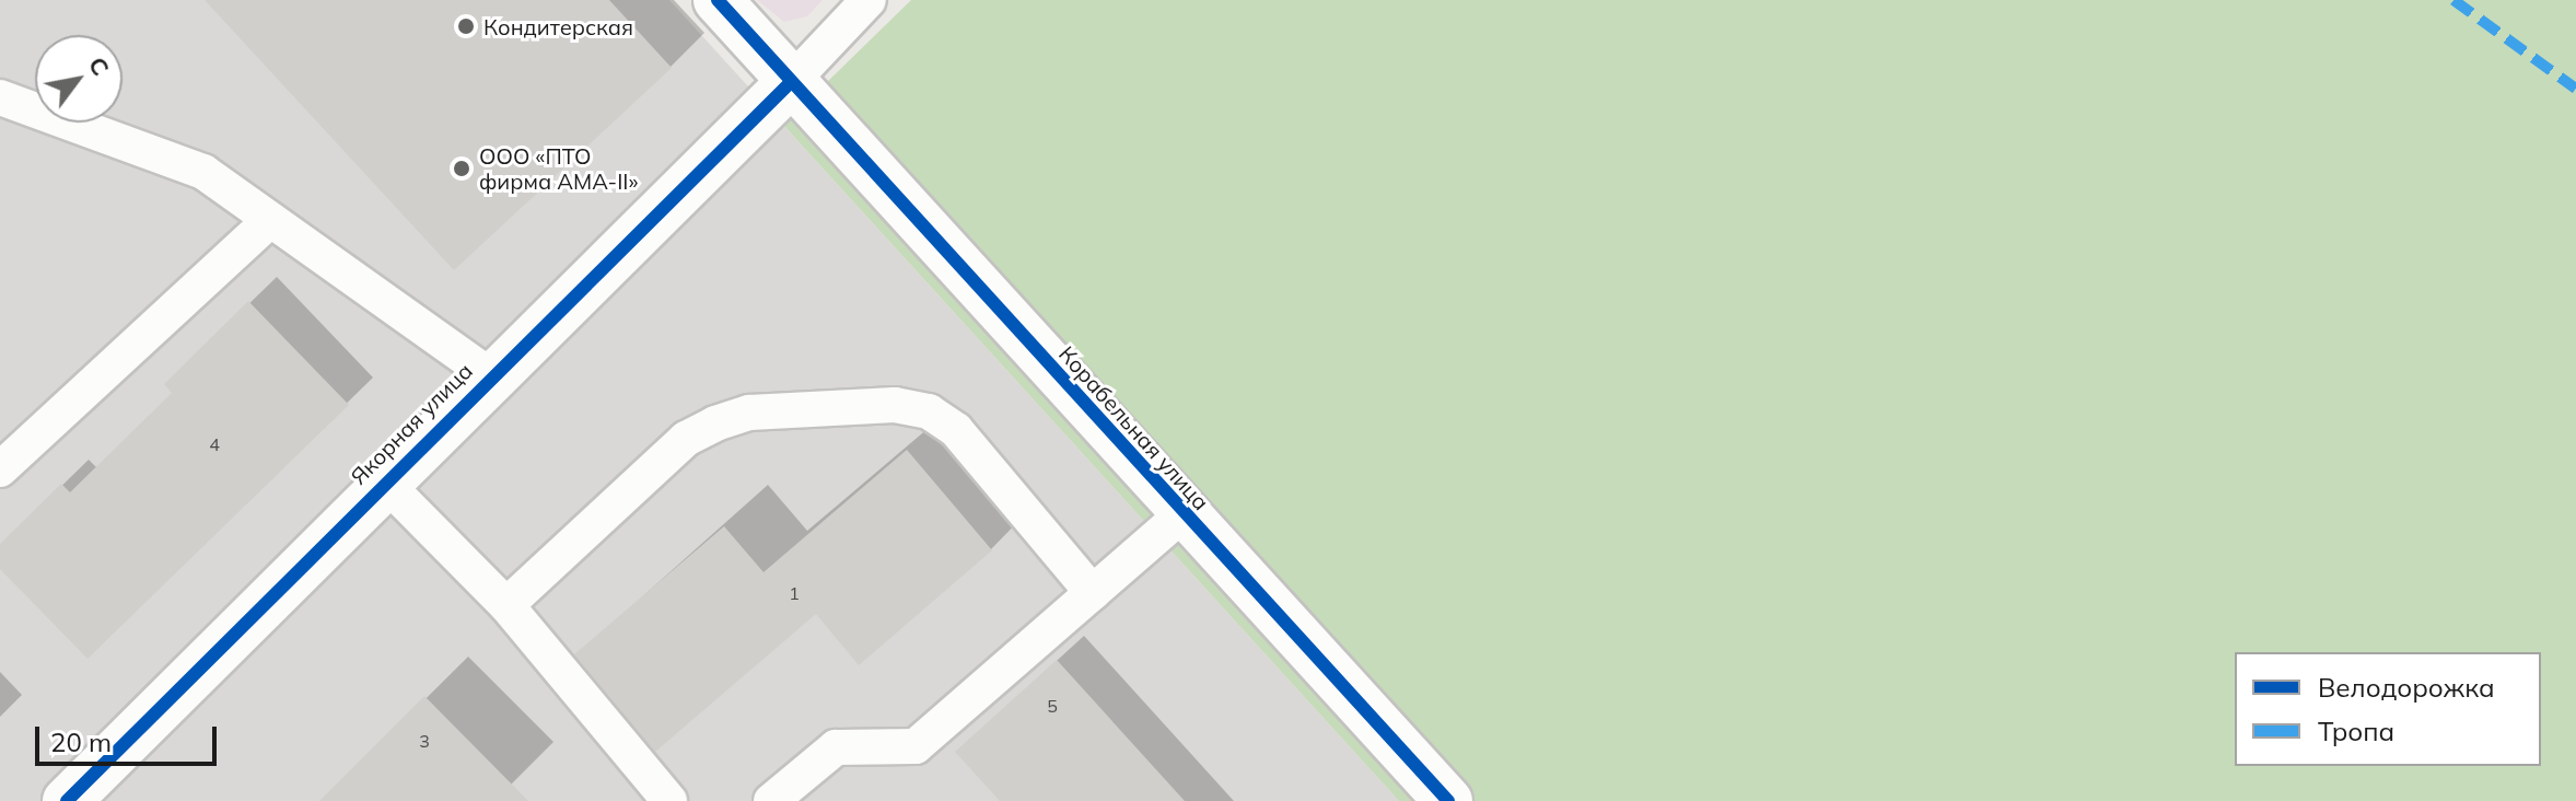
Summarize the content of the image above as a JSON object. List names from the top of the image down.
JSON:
{
  "streets": {
    "street": ["Якорная улица", "Корабельная улица"]
  },
  "crossings": [
    ["Якорная улица", "Корабельная улица"]
  ],
  "places": ["Кондитерская", "ООО «ПТО фирма АМА-II»"],
  "house_numbers": [
    "4",
    "1",
    "5",
    "3"
  ],
  "legend": ["Велодорожка", "Тропа"],
  "scale_bar": "20 m",
  "north": "top right"
}
